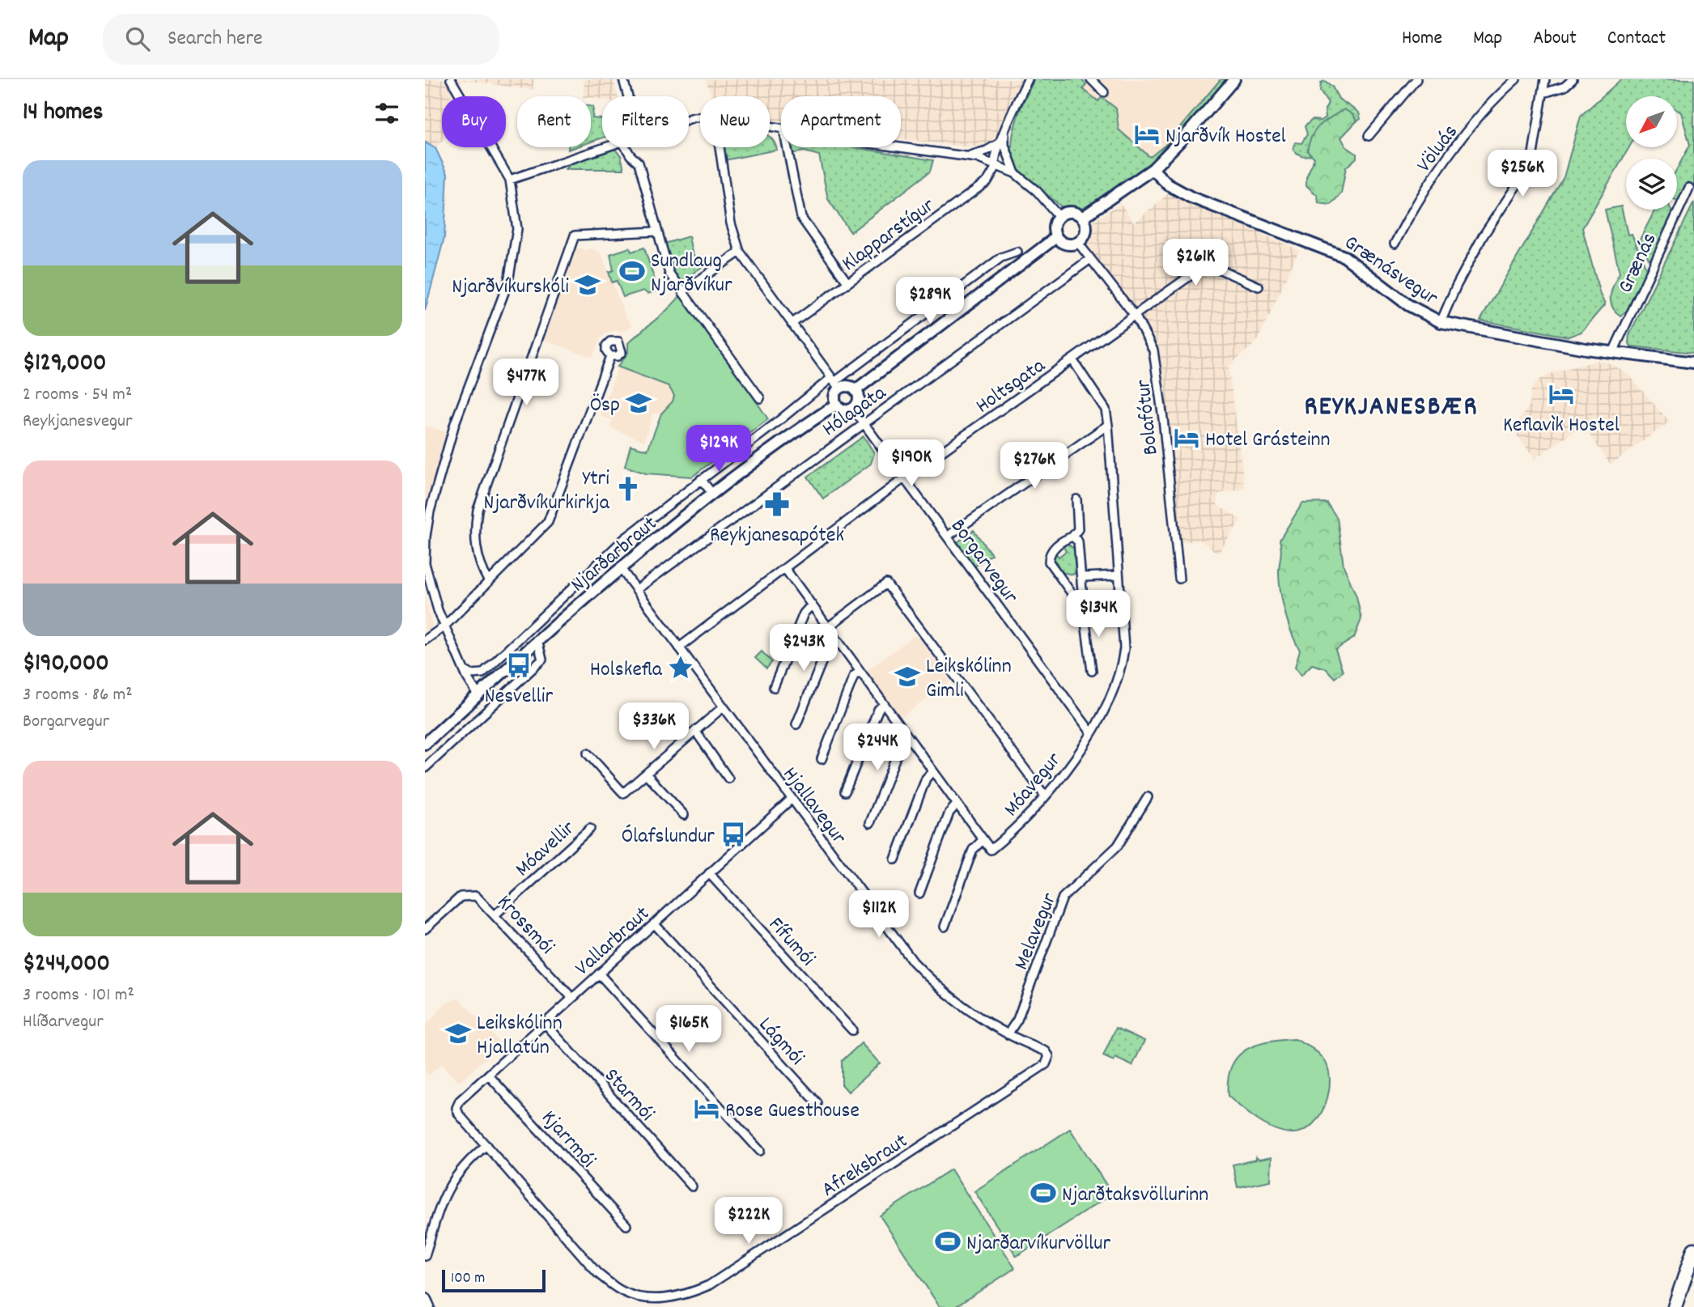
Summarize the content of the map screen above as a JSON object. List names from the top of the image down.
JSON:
{
  "streets": {
    "main road": ["Grænásvegur", "Njarðarbraut"],
    "street": [
      "Völuás",
      "Klapparstígur",
      "Grænás",
      "Holtsgata",
      "Hólagata",
      "Bolafótur",
      "Borgarvegur",
      "Móavegur",
      "Hjallavegur",
      "Móavellir",
      "Krossmói",
      "Melavegur",
      "Vallarbraut",
      "Fífumói",
      "Lágmói",
      "Starmói",
      "Kjarrmói",
      "Afreksbraut"
    ]
  },
  "crossings": [
    ["Grænás", "Grænásvegur"],
    ["Holtsgata", "Bolafótur"],
    ["Holtsgata", "Borgarvegur"],
    ["Holtsgata", "Móavegur"],
    ["Holtsgata", "Hjallavegur"],
    ["Hólagata", "Bolafótur"],
    ["Hólagata", "Borgarvegur"],
    ["Hólagata", "Hjallavegur"],
    ["Njarðarbraut", "Borgarvegur"],
    ["Njarðarbraut", "Hjallavegur"],
    ["Borgarvegur", "Móavegur"],
    ["Hjallavegur", "Melavegur"],
    ["Hjallavegur", "Vallarbraut"],
    ["Hjallavegur", "Afreksbraut"],
    ["Móavellir", "Krossmói"],
    ["Krossmói", "Vallarbraut"],
    ["Melavegur", "Afreksbraut"],
    ["Vallarbraut", "Fífumói"],
    ["Vallarbraut", "Lágmói"],
    ["Vallarbraut", "Starmói"],
    ["Vallarbraut", "Kjarrmói"],
    ["Vallarbraut", "Afreksbraut"]
  ],
  "districts": ["REYKJANESBÆR"],
  "places": {
    "hotel": [
      "Njarðvík Hostel",
      "Keflavìk Hostel",
      "Hotel Grásteinn",
      "Rose Guesthouse"
    ],
    "sports": ["Sundlaug Njarðvíkur", "Njarðtaksvöllurinn", "Njarðarvíkurvöllur"],
    "school or university": [
      "Njarðvíkurskóli",
      "Ösp",
      "Leikskólinn Gimli",
      "Leikskólinn Hjallatún"
    ],
    "church": ["Ytri Njarðvíkurkirkja"],
    "pharmacy": ["Reykjanesapótek"],
    "bus stop": ["Nesvellir", "Ólafslundur"],
    "place": ["Holskefla"]
  },
  "scale_bar": "100 m",
  "north": "bottom left",
  "page": {
    "header": "Map",
    "search": "Search here",
    "nav": [
      "Home",
      "Map",
      "About",
      "Contact"
    ],
    "heading": "14 homes",
    "chip": [
      "Buy",
      "Rent",
      "Filters",
      "New",
      "Apartment"
    ],
    "list": [
      {
        "name": "$129,000",
        "note": "2 rooms · 54 m² · Reykjanesvegur"
      },
      {
        "name": "$190,000",
        "note": "3 rooms · 86 m² · Borgarvegur"
      },
      {
        "name": "$244,000",
        "note": "3 rooms · 101 m² · Hlíðarvegur"
      }
    ],
    "price": [
      "$256K",
      "$261K",
      "$289K",
      "$477K",
      "$129K",
      "$190K",
      "$276K",
      "$134K",
      "$243K",
      "$336K",
      "$244K",
      "$112K",
      "$165K",
      "$222K"
    ],
    "scale": "100 m"
  }
}
